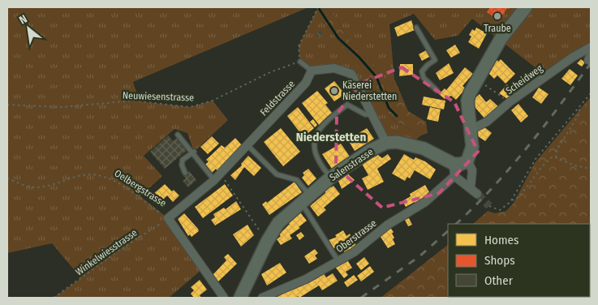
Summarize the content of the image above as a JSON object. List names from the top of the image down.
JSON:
{
  "streets": {
    "street": [
      "Scheidweg",
      "Feldstrasse",
      "Salenstrasse",
      "Oelbergstrasse",
      "Oberstrasse"
    ],
    "path": ["Neuwiesenstrasse", "Winkelwiesstrasse"]
  },
  "crossings": [
    ["Feldstrasse", "Oelbergstrasse"],
    ["Feldstrasse", "Winkelwiesstrasse"],
    ["Oelbergstrasse", "Winkelwiesstrasse"]
  ],
  "districts": ["Niederstetten"],
  "places": ["Traube", "Käserei Niederstetten"],
  "legend": ["Homes", "Shops", "Other"],
  "north": "top left"
}
